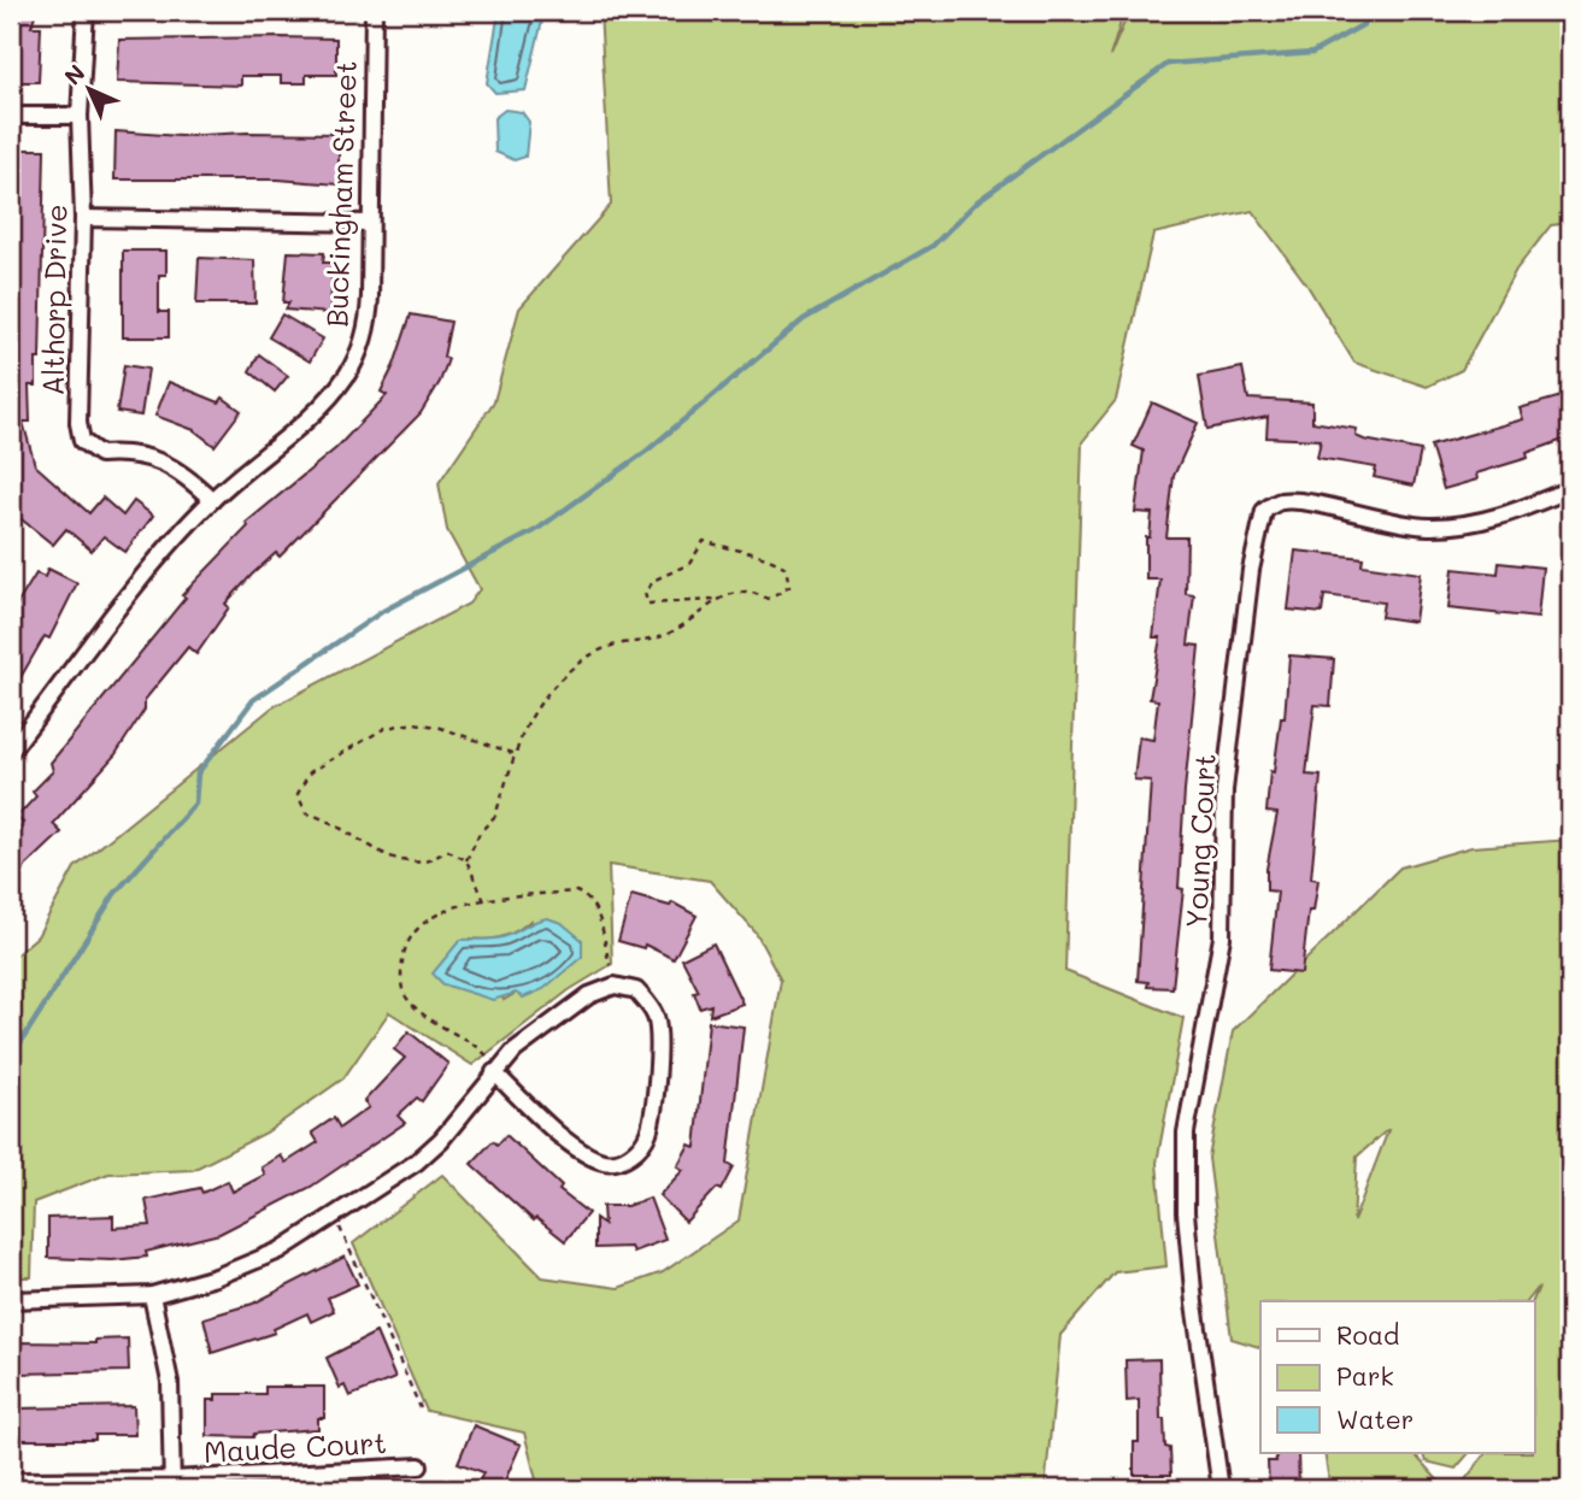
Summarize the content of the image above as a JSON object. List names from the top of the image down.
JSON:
{
  "streets": {
    "street": [
      "Buckingham Street",
      "Althorp Drive",
      "Young Court",
      "Maude Court"
    ]
  },
  "crossings": [
    ["Buckingham Street", "Althorp Drive"]
  ],
  "legend": ["Road", "Park", "Water"],
  "north": "top left"
}
